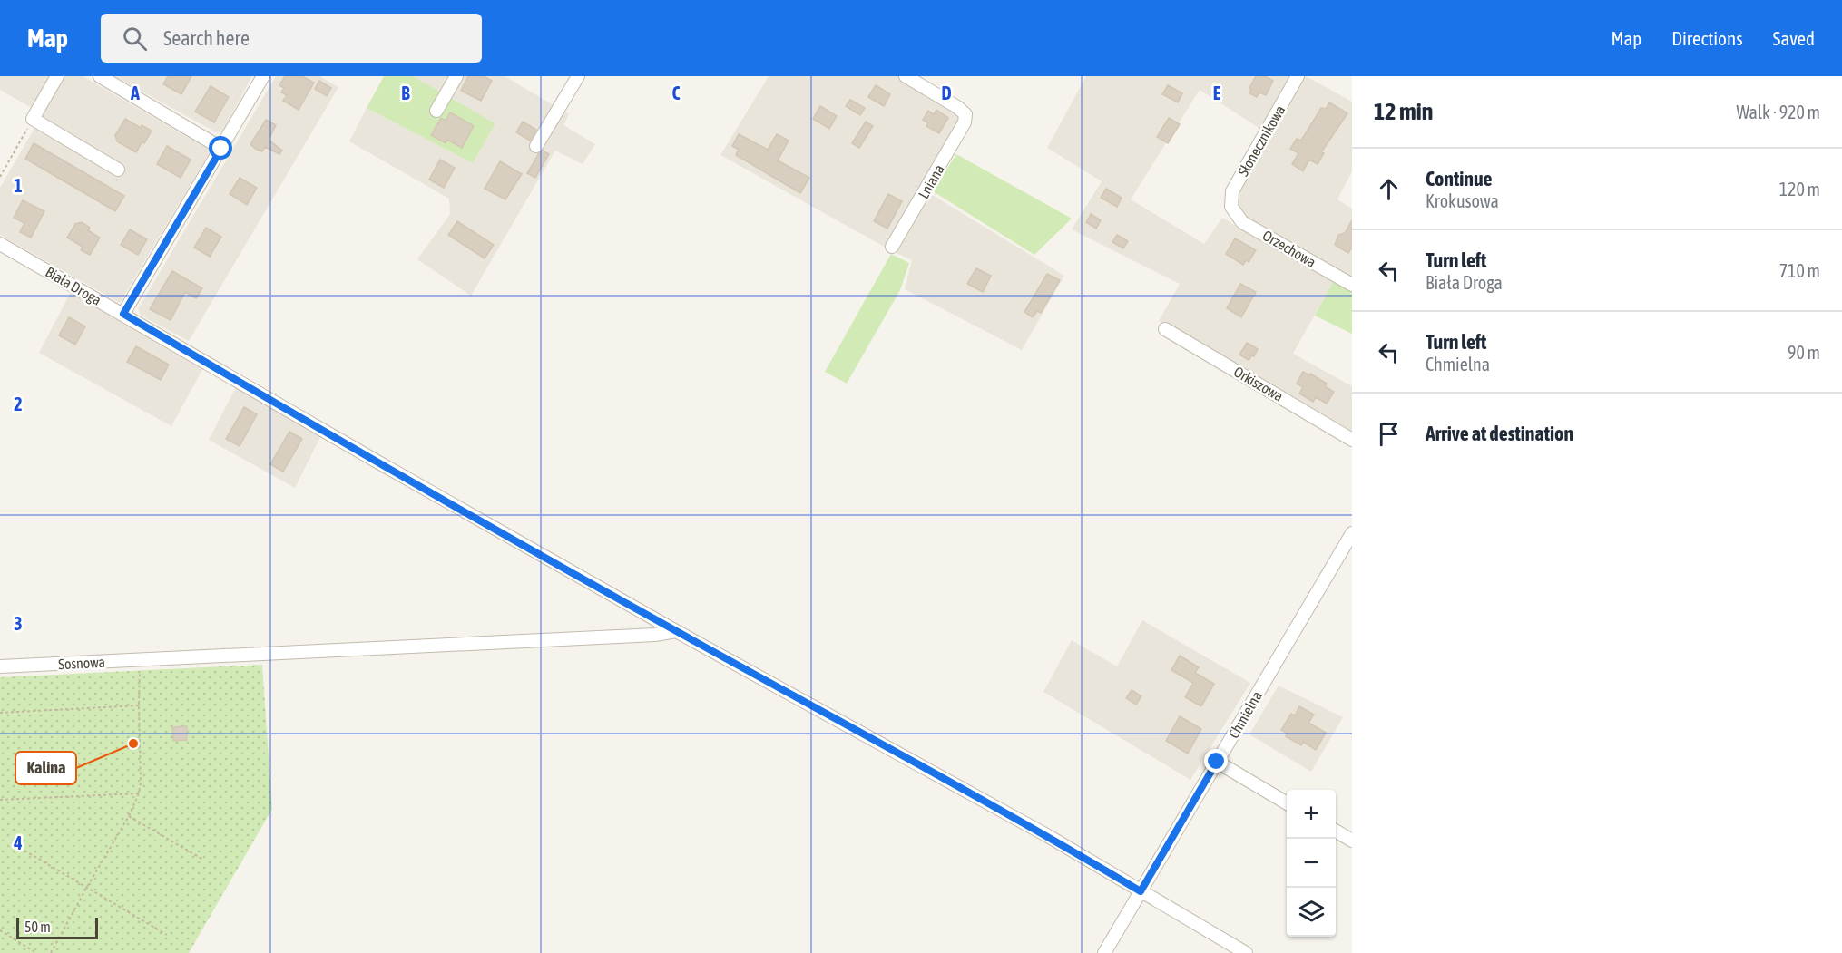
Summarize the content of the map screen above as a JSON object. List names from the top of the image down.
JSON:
{
  "streets": {
    "street": [
      "Słonecznikowa",
      "Lniana",
      "Orzechowa",
      "Biała Droga",
      "Orkiszowa",
      "Sosnowa",
      "Chmielna"
    ]
  },
  "crossings": [
    ["Słonecznikowa", "Orzechowa"],
    ["Biała Droga", "Sosnowa"],
    ["Biała Droga", "Chmielna"]
  ],
  "places": ["Kalina"],
  "scale_bar": "50 m",
  "page": {
    "header": "Map",
    "search": "Search here",
    "nav": ["Map", "Directions", "Saved"],
    "heading": ["12 min", "Walk · 920 m"],
    "list": [
      ["Continue", "Krokusowa", "120 m"],
      ["Turn left", "Biała Droga", "710 m"],
      ["Turn left", "Chmielna", "90 m"],
      "Arrive at destination"
    ],
    "map_buttons": ["+", "−"],
    "scale": "50 m"
  },
  "grid": {
    "columns": [
      "A",
      "B",
      "C",
      "D",
      "E"
    ],
    "rows": [
      "1",
      "2",
      "3",
      "4"
    ]
  }
}
